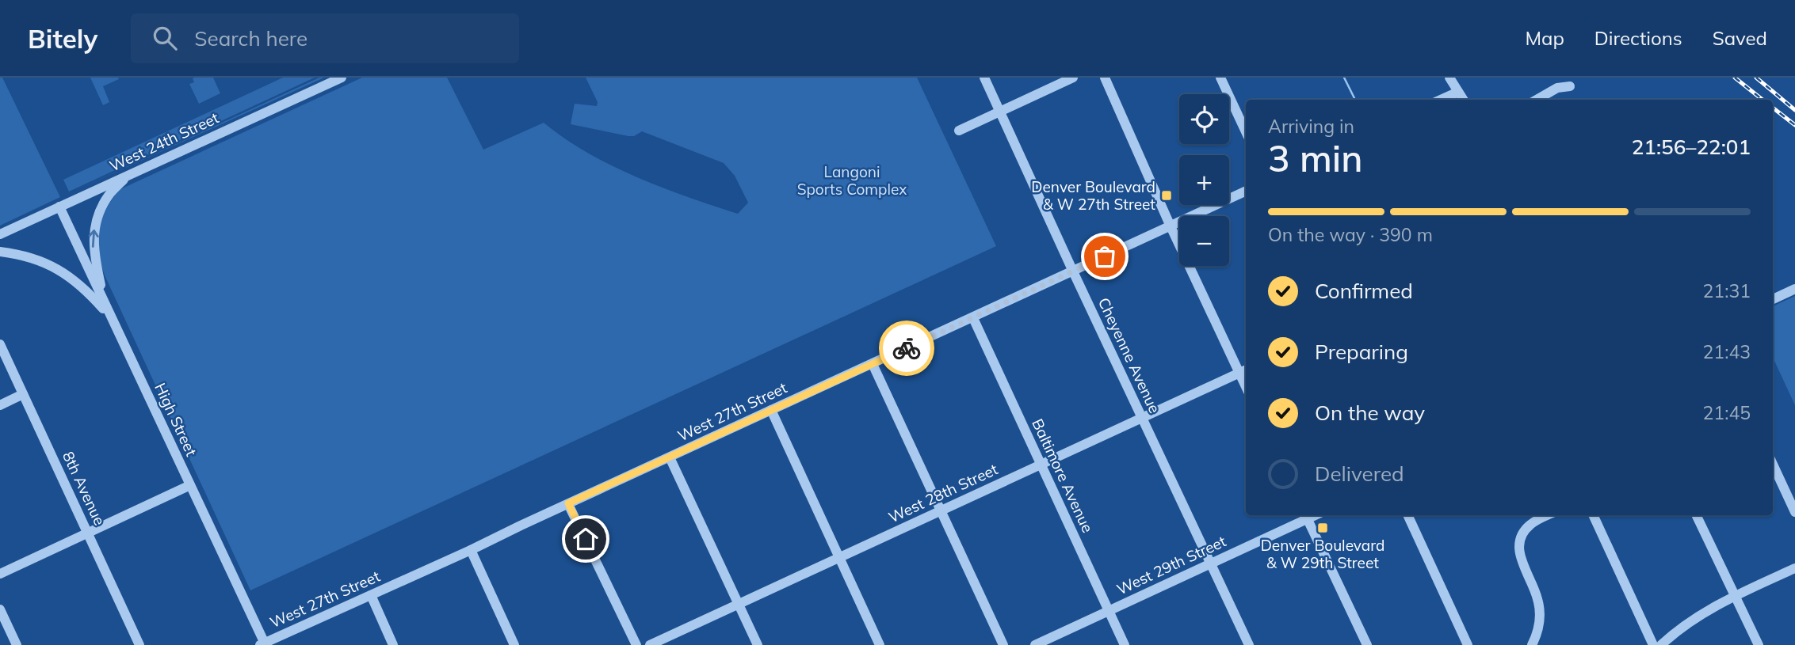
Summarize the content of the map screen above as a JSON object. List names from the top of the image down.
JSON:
{
  "streets": {
    "street": [
      "West 24th Street",
      "Cheyenne Avenue",
      "West 27th Street",
      "High Street",
      "Baltimore Avenue",
      "8th Avenue",
      "West 28th Street",
      "West 29th Street"
    ]
  },
  "crossings": [
    ["West 24th Street", "High Street"],
    ["Cheyenne Avenue", "West 27th Street"],
    ["Cheyenne Avenue", "West 28th Street"],
    ["Cheyenne Avenue", "West 29th Street"],
    ["West 27th Street", "High Street"],
    ["West 27th Street", "Baltimore Avenue"],
    ["Baltimore Avenue", "West 28th Street"],
    ["Baltimore Avenue", "West 29th Street"]
  ],
  "parks": ["Langoni Sports Complex"],
  "places": {
    "transit": ["Denver Boulevard & W 27th Street", "Denver Boulevard & W 29th Street"]
  },
  "page": {
    "header": "Bitely",
    "search": "Search here",
    "nav": ["Map", "Directions", "Saved"],
    "map_buttons": ["+", "−"],
    "heading": ["3 min", "Arriving in", "21:56–22:01"],
    "bar": "On the way · 390 m",
    "list": [
      ["Confirmed", "21:31"],
      ["Preparing", "21:43"],
      ["On the way", "21:45"],
      "Delivered"
    ]
  }
}
